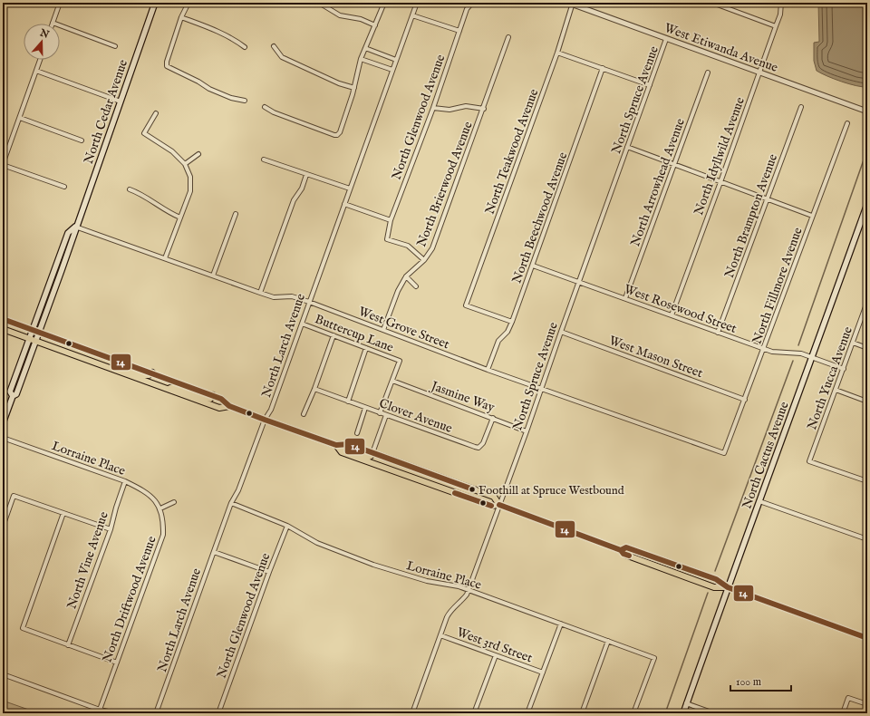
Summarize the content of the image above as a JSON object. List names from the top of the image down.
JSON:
{
  "streets": {
    "main road": ["North Cedar Avenue", "North Cactus Avenue"],
    "street": [
      "West Etiwanda Avenue",
      "North Spruce Avenue",
      "North Glenwood Avenue",
      "North Teakwood Avenue",
      "North Idyllwild Avenue",
      "North Arrowhead Avenue",
      "North Brierwood Avenue",
      "North Brampton Avenue",
      "North Beechwood Avenue",
      "North Fillmore Avenue",
      "West Rosewood Street",
      "West Grove Street",
      "Buttercup Lane",
      "North Larch Avenue",
      "West Mason Street",
      "North Yucca Avenue",
      "Jasmine Way",
      "Clover Avenue",
      "Lorraine Place",
      "North Vine Avenue",
      "North Driftwood Avenue",
      "West 3rd Street"
    ]
  },
  "crossings": [
    ["West Etiwanda Avenue", "North Spruce Avenue"],
    ["West Etiwanda Avenue", "North Teakwood Avenue"],
    ["West Etiwanda Avenue", "North Idyllwild Avenue"],
    ["North Spruce Avenue", "West Rosewood Street"],
    ["North Spruce Avenue", "West Grove Street"],
    ["North Spruce Avenue", "West Mason Street"],
    ["North Spruce Avenue", "Jasmine Way"],
    ["North Spruce Avenue", "Lorraine Place"],
    ["North Spruce Avenue", "West 3rd Street"],
    ["North Cedar Avenue", "West Grove Street"],
    ["North Glenwood Avenue", "North Brierwood Avenue"],
    ["North Glenwood Avenue", "Lorraine Place"],
    ["North Teakwood Avenue", "North Beechwood Avenue"],
    ["North Idyllwild Avenue", "West Rosewood Street"],
    ["North Arrowhead Avenue", "West Rosewood Street"],
    ["North Brierwood Avenue", "West Grove Street"],
    ["North Brampton Avenue", "West Rosewood Street"],
    ["North Beechwood Avenue", "West Rosewood Street"],
    ["North Beechwood Avenue", "West Grove Street"],
    ["North Fillmore Avenue", "West Rosewood Street"],
    ["North Fillmore Avenue", "West Grove Street"],
    ["North Fillmore Avenue", "West Mason Street"],
    ["West Rosewood Street", "North Yucca Avenue"],
    ["West Rosewood Street", "North Cactus Avenue"],
    ["West Grove Street", "North Larch Avenue"],
    ["Buttercup Lane", "North Larch Avenue"],
    ["Buttercup Lane", "Jasmine Way"],
    ["North Larch Avenue", "Lorraine Place"],
    ["Jasmine Way", "Clover Avenue"],
    ["Lorraine Place", "North Vine Avenue"],
    ["Lorraine Place", "North Driftwood Avenue"]
  ],
  "places": ["Foothill at Spruce Westbound"],
  "lines": ["transit line 14"],
  "scale_bar": "100 m",
  "north": "top"
}
